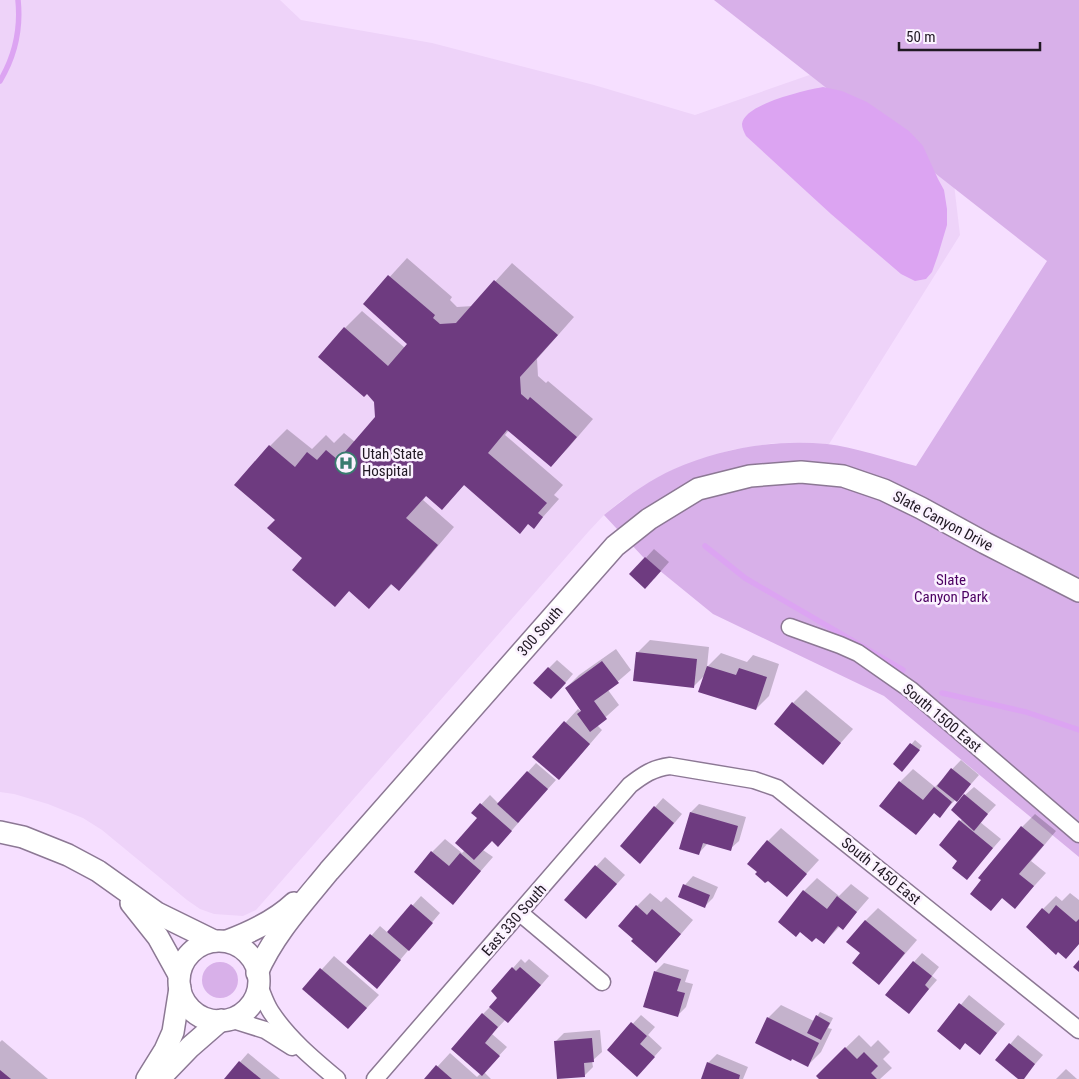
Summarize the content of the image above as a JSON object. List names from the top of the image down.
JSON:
{
  "streets": {
    "street": [
      "Slate Canyon Drive",
      "300 South",
      "South 1500 East",
      "South 1450 East",
      "East 330 South"
    ]
  },
  "crossings": [
    ["Slate Canyon Drive", "300 South"],
    ["South 1450 East", "East 330 South"]
  ],
  "parks": ["Slate Canyon Park"],
  "places": {
    "hospital": ["Utah State Hospital"]
  },
  "scale_bar": "50 m"
}
